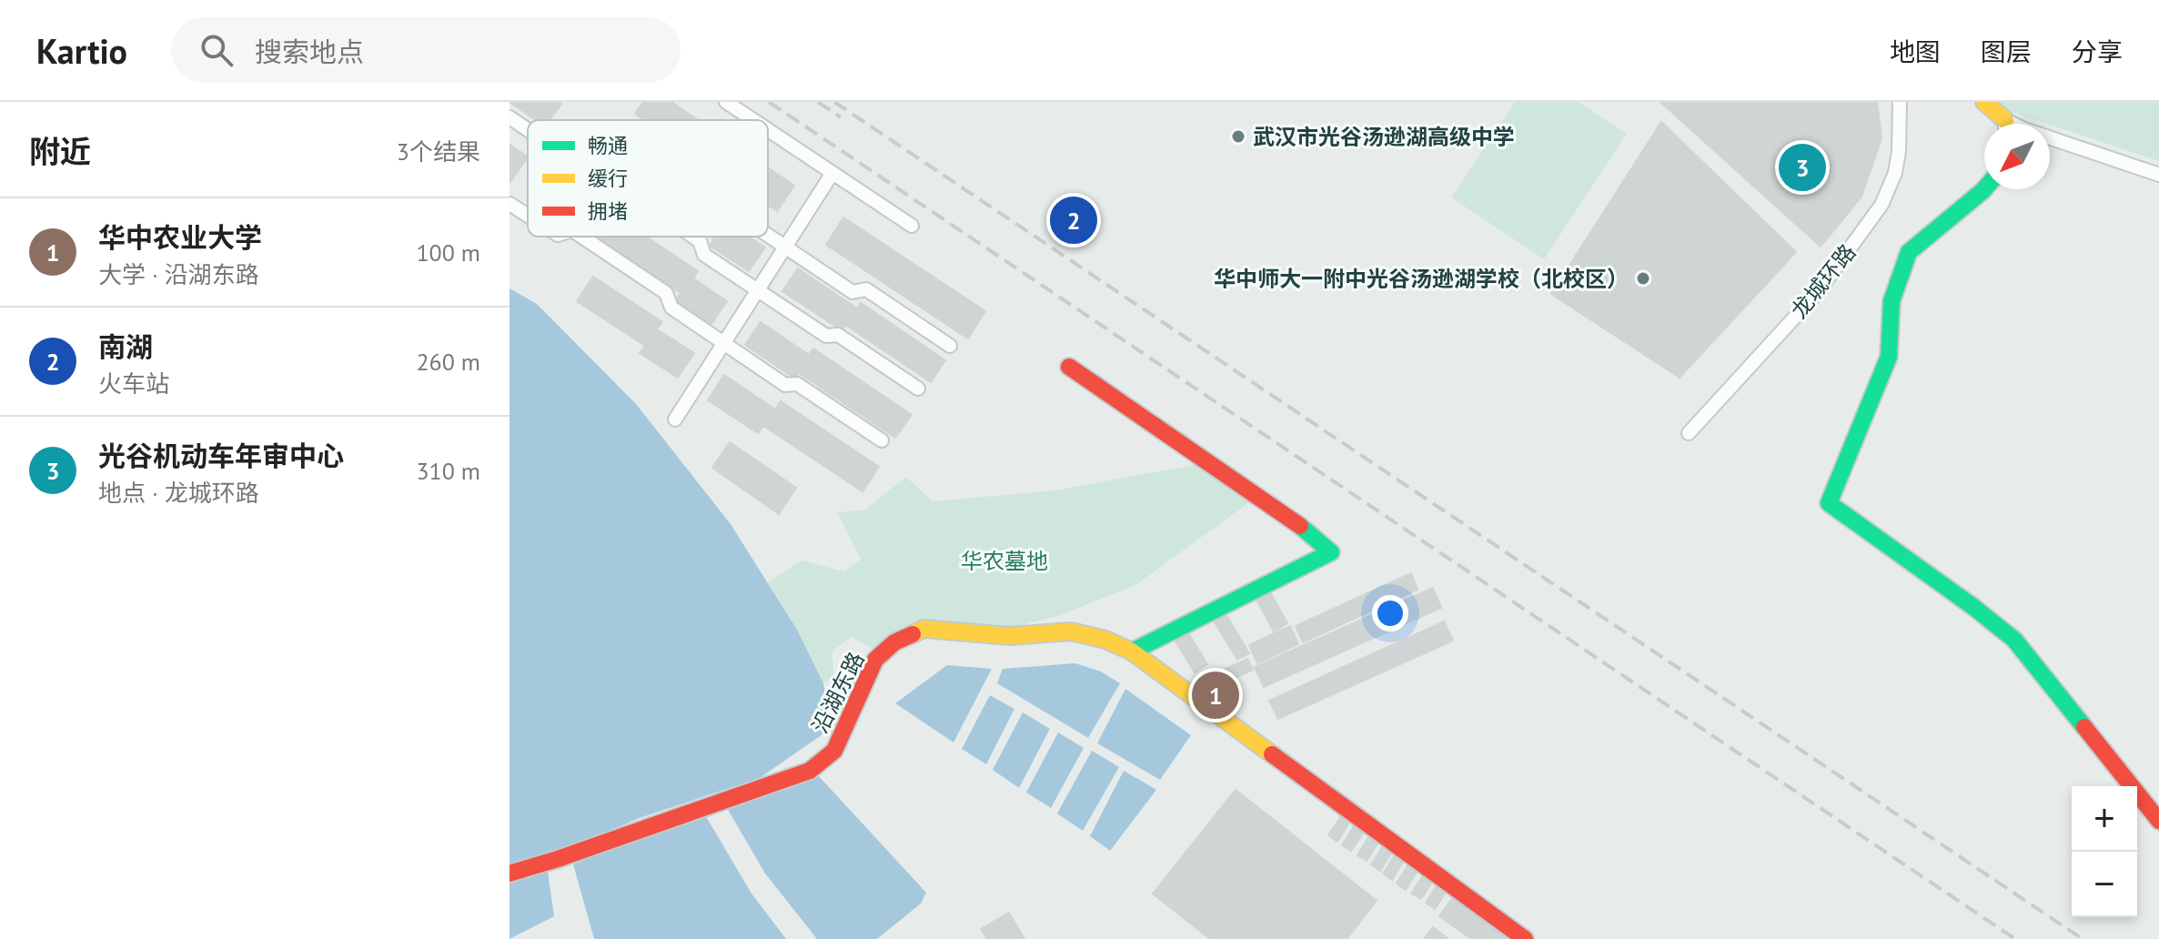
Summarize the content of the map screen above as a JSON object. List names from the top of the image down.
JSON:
{
  "streets": {
    "street": ["龙城环路", "沿湖东路"]
  },
  "parks": ["华农墓地"],
  "places": ["武汉市光谷汤逊湖高级中学", "华中师大一附中光谷汤逊湖学校（北校区）"],
  "legend": ["畅通", "缓行", "拥堵"],
  "north": "bottom left",
  "page": {
    "header": "Kartio",
    "search": "搜索地点",
    "nav": ["地图", "图层", "分享"],
    "heading": ["附近", "3个结果"],
    "pins": ["3", "2", "1"],
    "list": [
      {
        "mark": "1",
        "name": "华中农业大学",
        "note": "大学 · 沿湖东路",
        "value": "100 m"
      },
      {
        "mark": "2",
        "name": "南湖",
        "note": "火车站",
        "value": "260 m"
      },
      {
        "mark": "3",
        "name": "光谷机动车年审中心",
        "note": "地点 · 龙城环路",
        "value": "310 m"
      }
    ],
    "map_buttons": ["+", "−"]
  }
}
